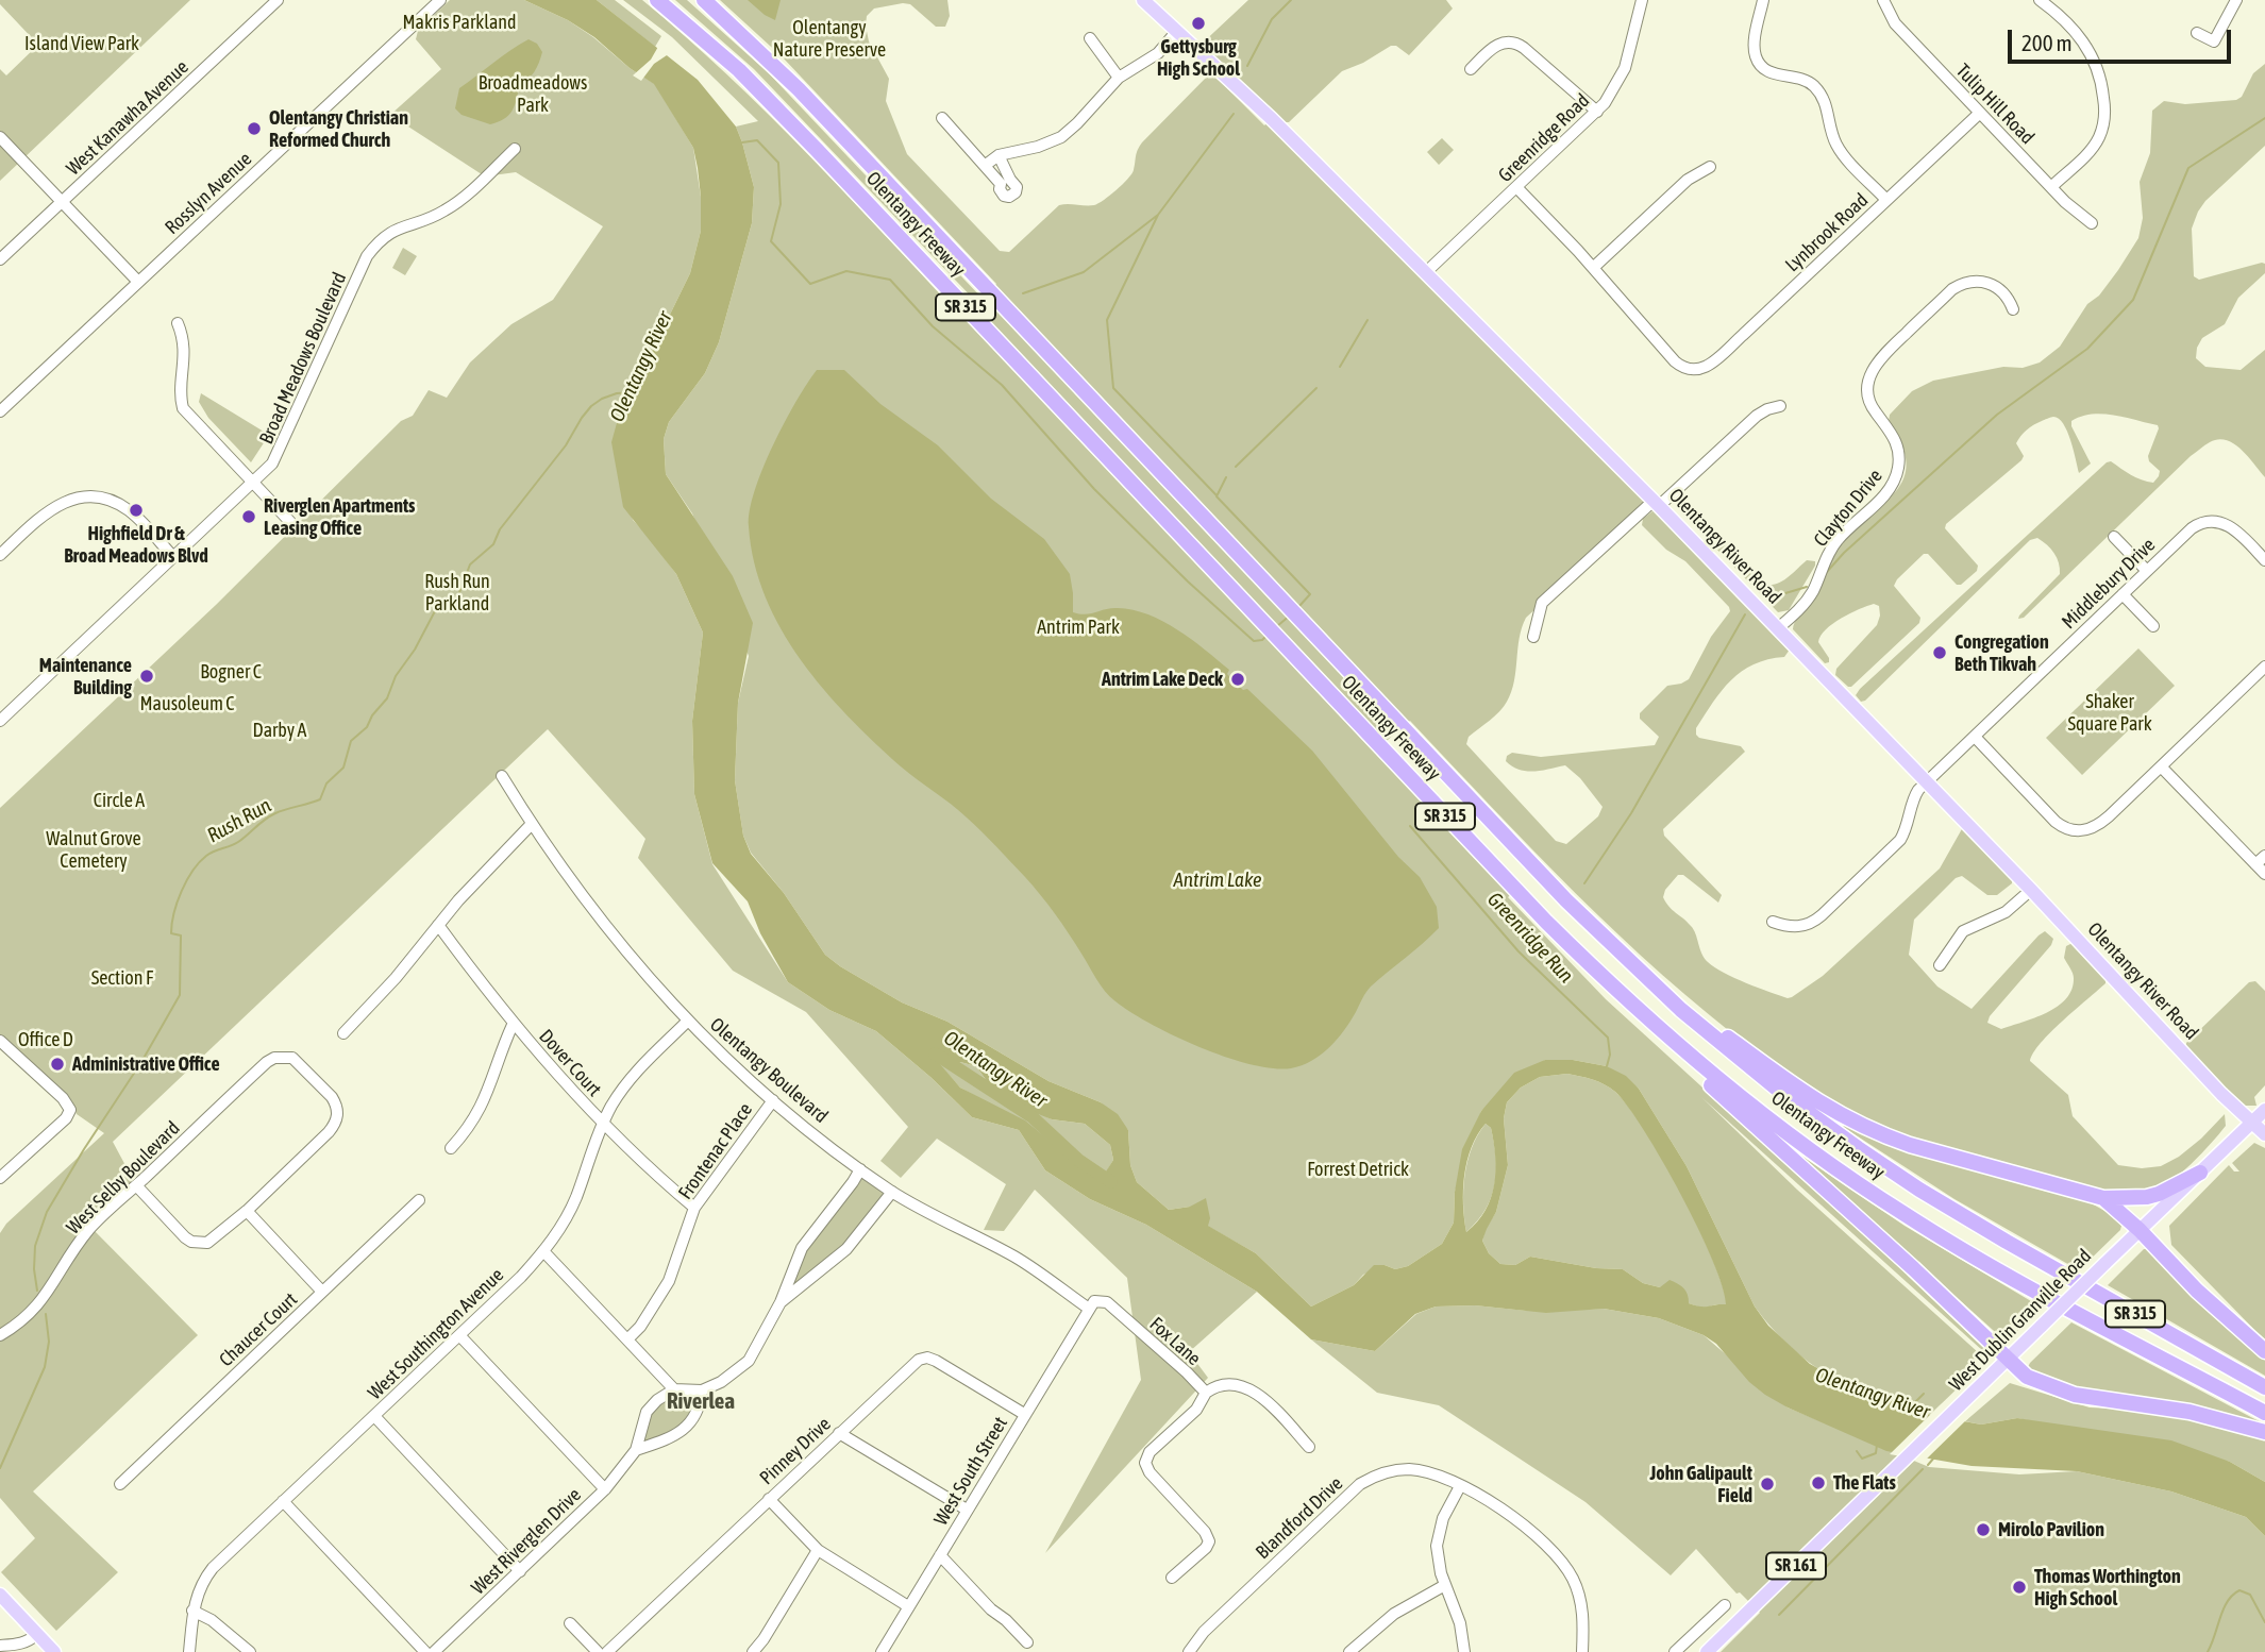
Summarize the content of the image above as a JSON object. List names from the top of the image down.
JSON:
{
  "streets": {
    "highway": ["Olentangy Freeway", "SR 315"],
    "main road": ["Olentangy River Road", "West Dublin Granville Road", "SR 161"],
    "street": [
      "Tulip Hill Road",
      "West Kanawha Avenue",
      "Greenridge Road",
      "Rosslyn Avenue",
      "Lynbrook Road",
      "Broad Meadows Boulevard",
      "Clayton Drive",
      "Middlebury Drive",
      "Dover Court",
      "Olentangy Boulevard",
      "Frontenac Place",
      "West Selby Boulevard",
      "Chaucer Court",
      "West Southington Avenue",
      "Fox Lane",
      "Pinney Drive",
      "West South Street",
      "Blandford Drive",
      "West Riverglen Drive"
    ]
  },
  "crossings": [
    ["Tulip Hill Road", "Lynbrook Road"],
    ["Greenridge Road", "Olentangy River Road"],
    ["Clayton Drive", "Olentangy River Road"],
    ["Olentangy River Road", "Middlebury Drive"],
    ["Olentangy River Road", "West Dublin Granville Road"],
    ["Dover Court", "Frontenac Place"],
    ["Dover Court", "West Southington Avenue"],
    ["Olentangy Boulevard", "Frontenac Place"],
    ["Olentangy Boulevard", "West Southington Avenue"],
    ["Olentangy Boulevard", "Fox Lane"],
    ["Olentangy Boulevard", "West South Street"],
    ["Fox Lane", "West South Street"],
    ["Pinney Drive", "West South Street"]
  ],
  "districts": ["Riverlea"],
  "water": [
    "Olentangy River",
    "Rush Run",
    "Antrim Lake",
    "Greenridge Run"
  ],
  "parks": [
    "Makris Parkland",
    "Olentangy Nature Preserve",
    "Island View Park",
    "Broadmeadows Park",
    "Rush Run Parkland",
    "Antrim Park",
    "Bogner C",
    "Shaker Square Park",
    "Mausoleum C",
    "Darby A",
    "Circle A",
    "Walnut Grove Cemetery",
    "Section F",
    "Office D",
    "Forrest Detrick"
  ],
  "places": [
    "Gettysburg High School",
    "Olentangy Christian Reformed Church",
    "Highfield Dr & Broad Meadows Blvd",
    "Riverglen Apartments Leasing Office",
    "Congregation Beth Tikvah",
    "Maintenance Building",
    "Antrim Lake Deck",
    "Administrative Office",
    "The Flats",
    "John Galipault Field",
    "Mirolo Pavilion",
    "Thomas Worthington High School"
  ],
  "scale_bar": "200 m"
}
